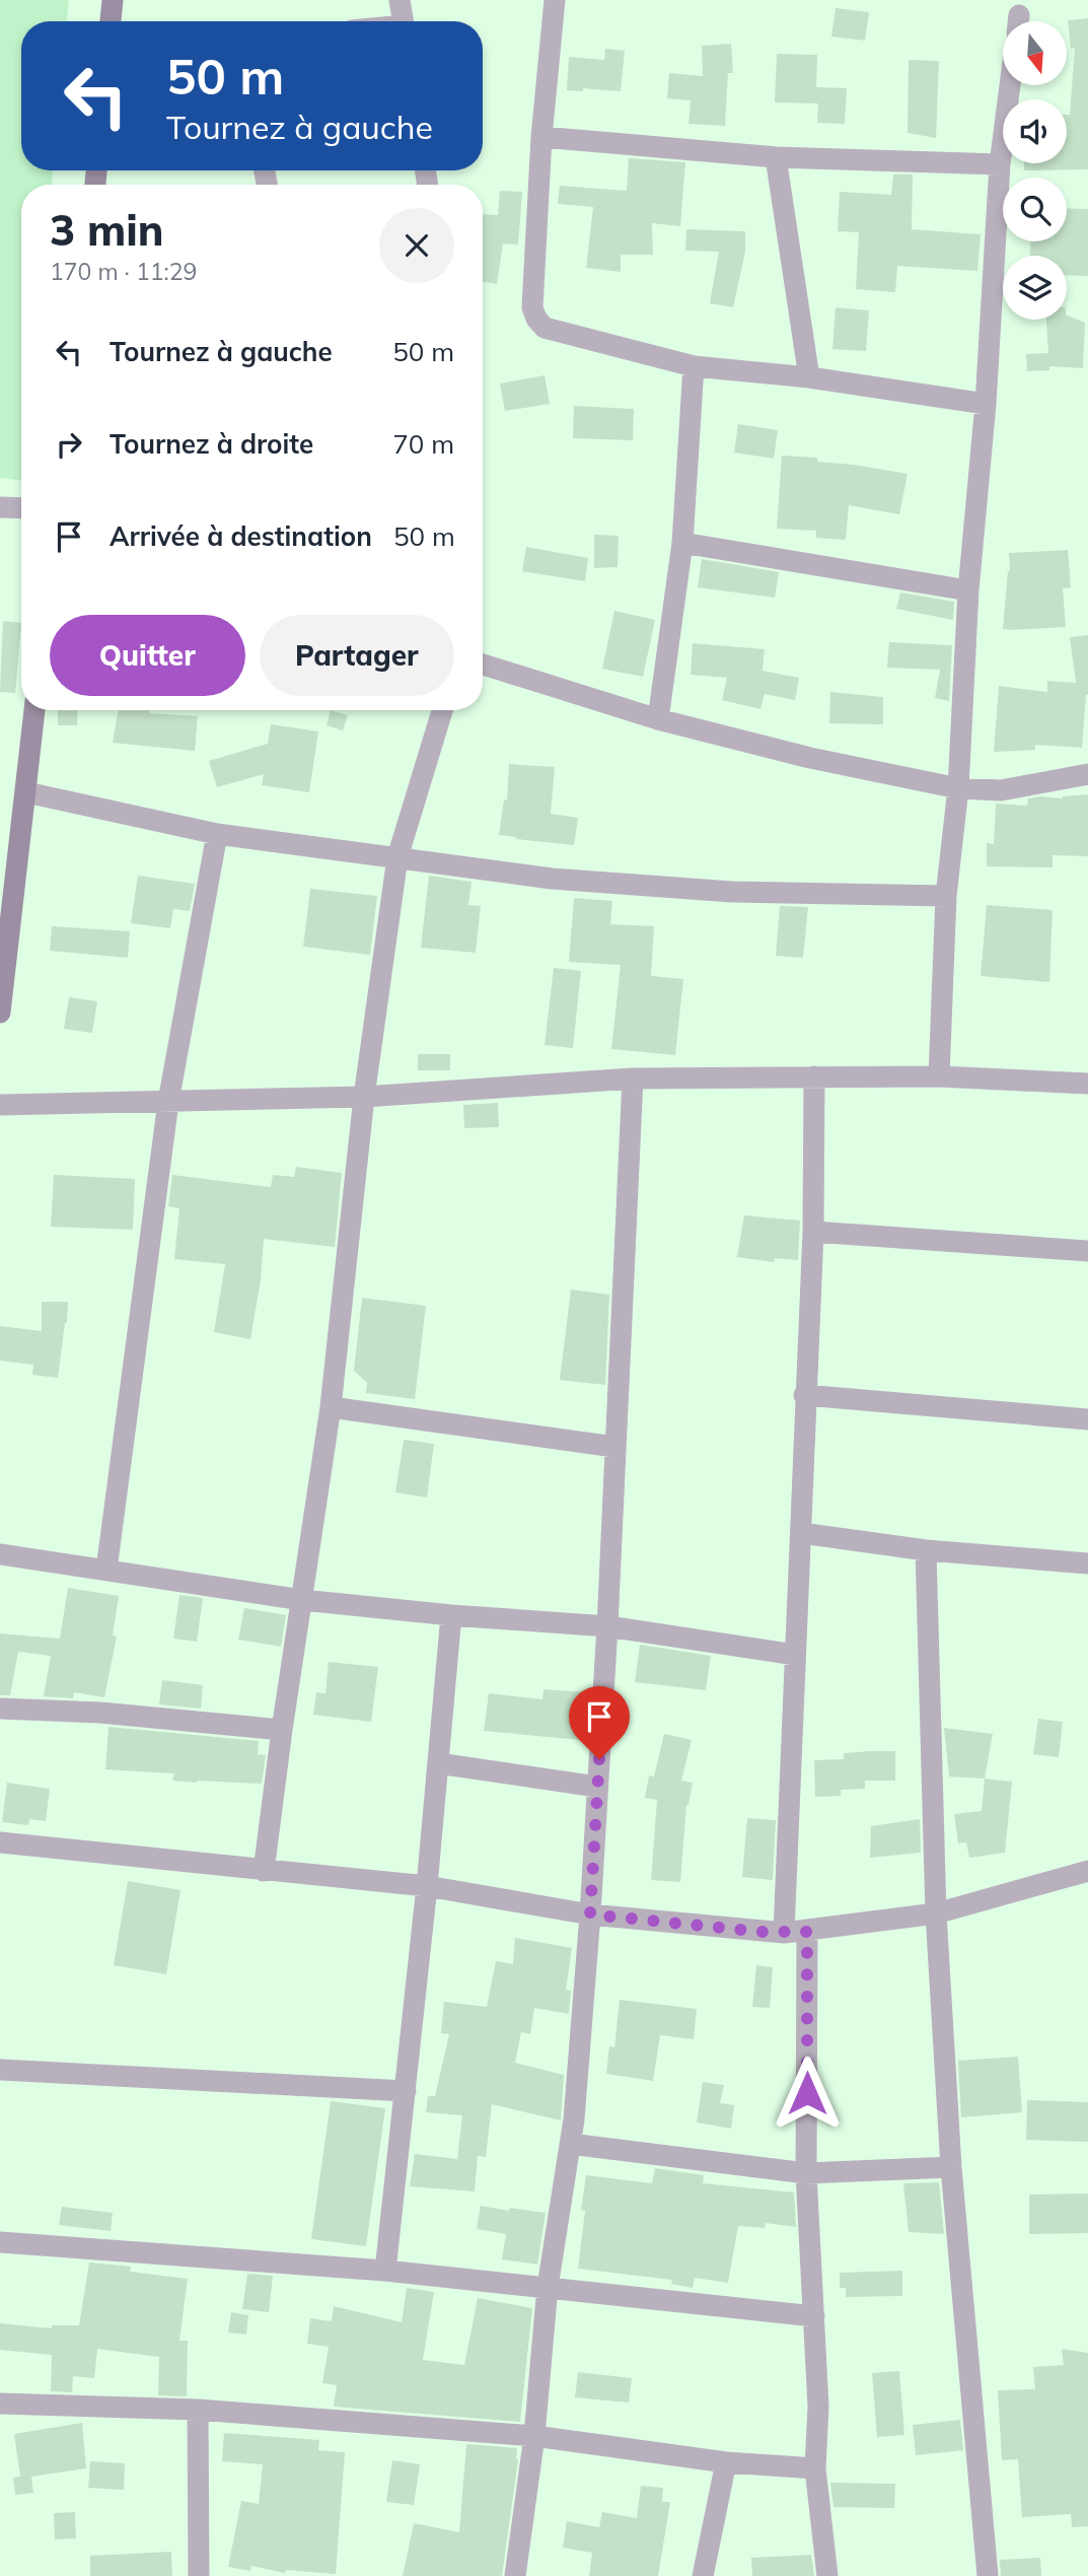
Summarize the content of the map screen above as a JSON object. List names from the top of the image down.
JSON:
{
  "north": "bottom",
  "page": {
    "turn": ["50 m", "Tournez à gauche"],
    "heading": ["3 min", "170 m · 11:29"],
    "list": [
      {
        "name": "Tournez à gauche",
        "value": "50 m"
      },
      {
        "name": "Tournez à droite",
        "value": "70 m"
      },
      {
        "name": "Arrivée à destination",
        "value": "50 m"
      }
    ],
    "buttons": ["Quitter", "Partager"]
  }
}
